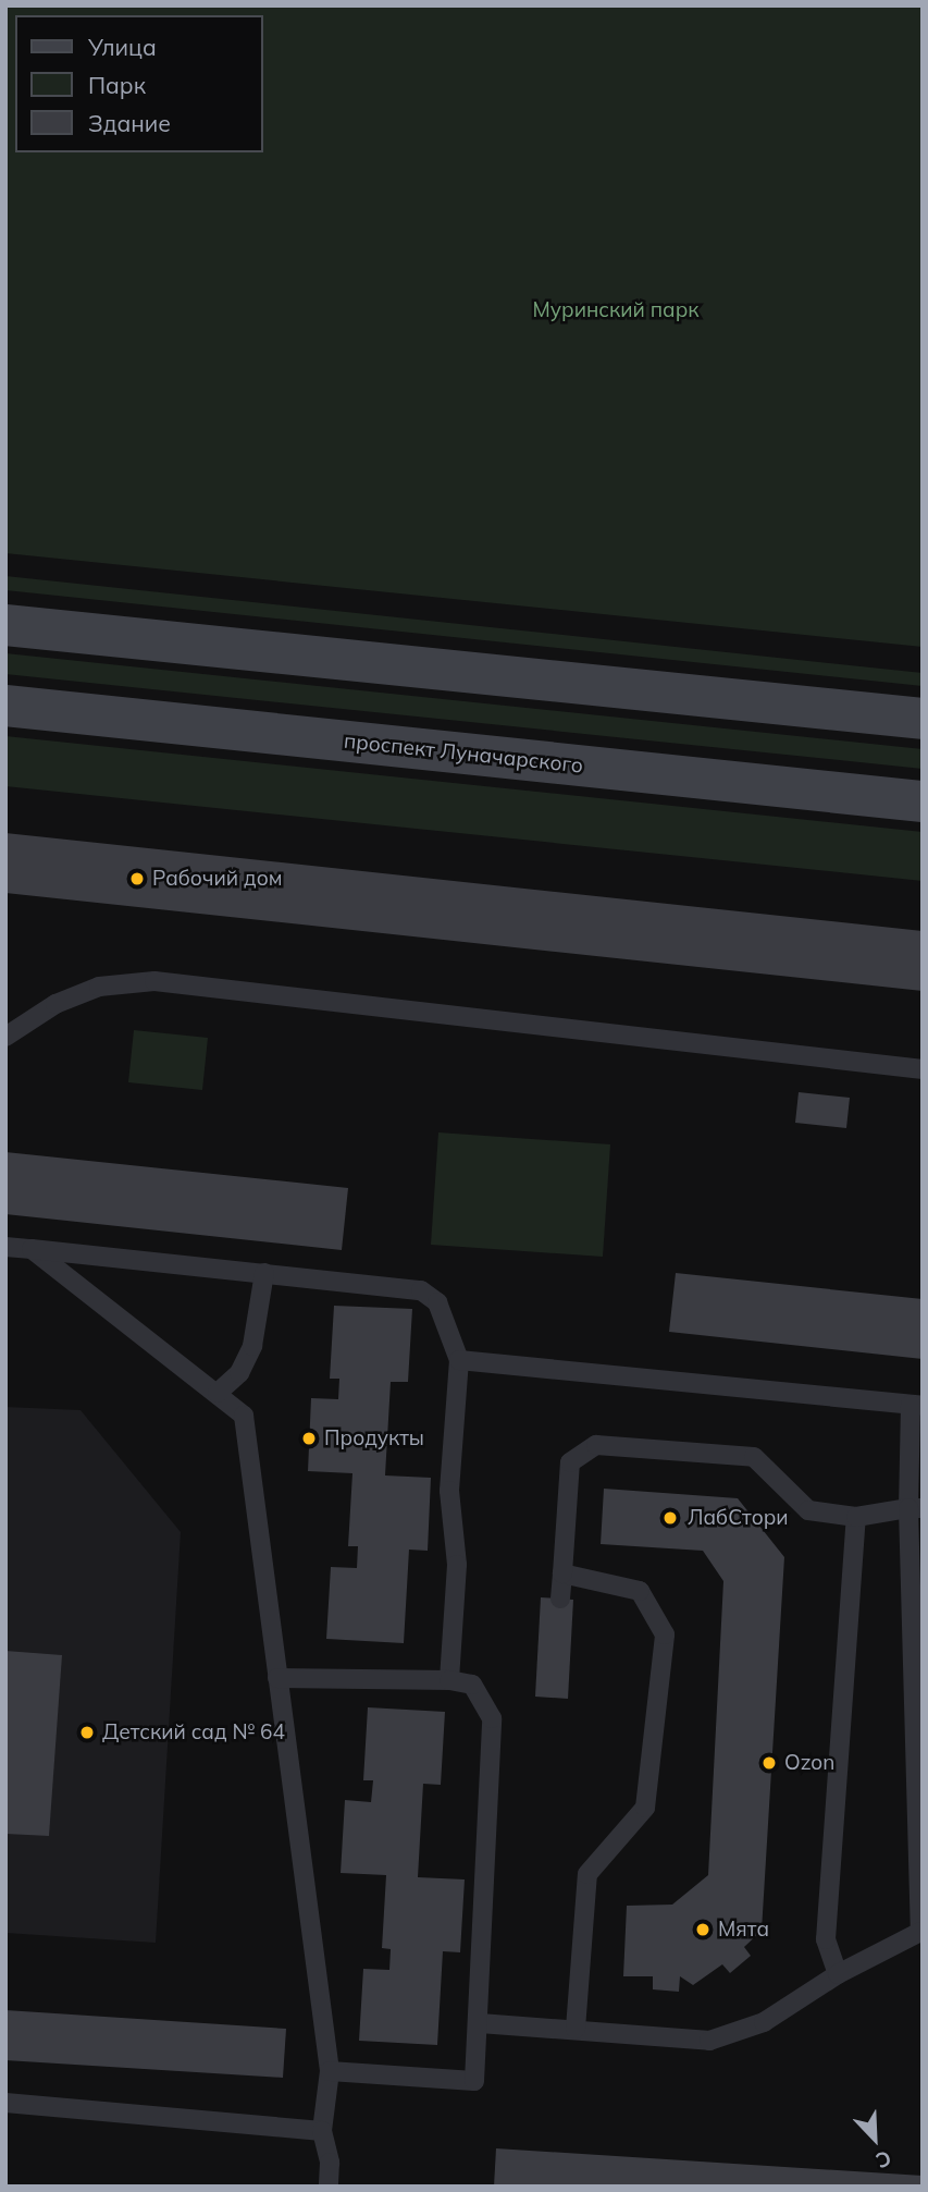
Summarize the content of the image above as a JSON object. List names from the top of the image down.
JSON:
{
  "streets": {
    "main road": ["проспект Луначарского"]
  },
  "parks": ["Муринский парк"],
  "places": [
    "Рабочий дом",
    "Продукты",
    "ЛабСтори",
    "Детский сад № 64",
    "Ozon",
    "Мята"
  ],
  "legend": ["Улица", "Парк", "Здание"],
  "north": "bottom right"
}
